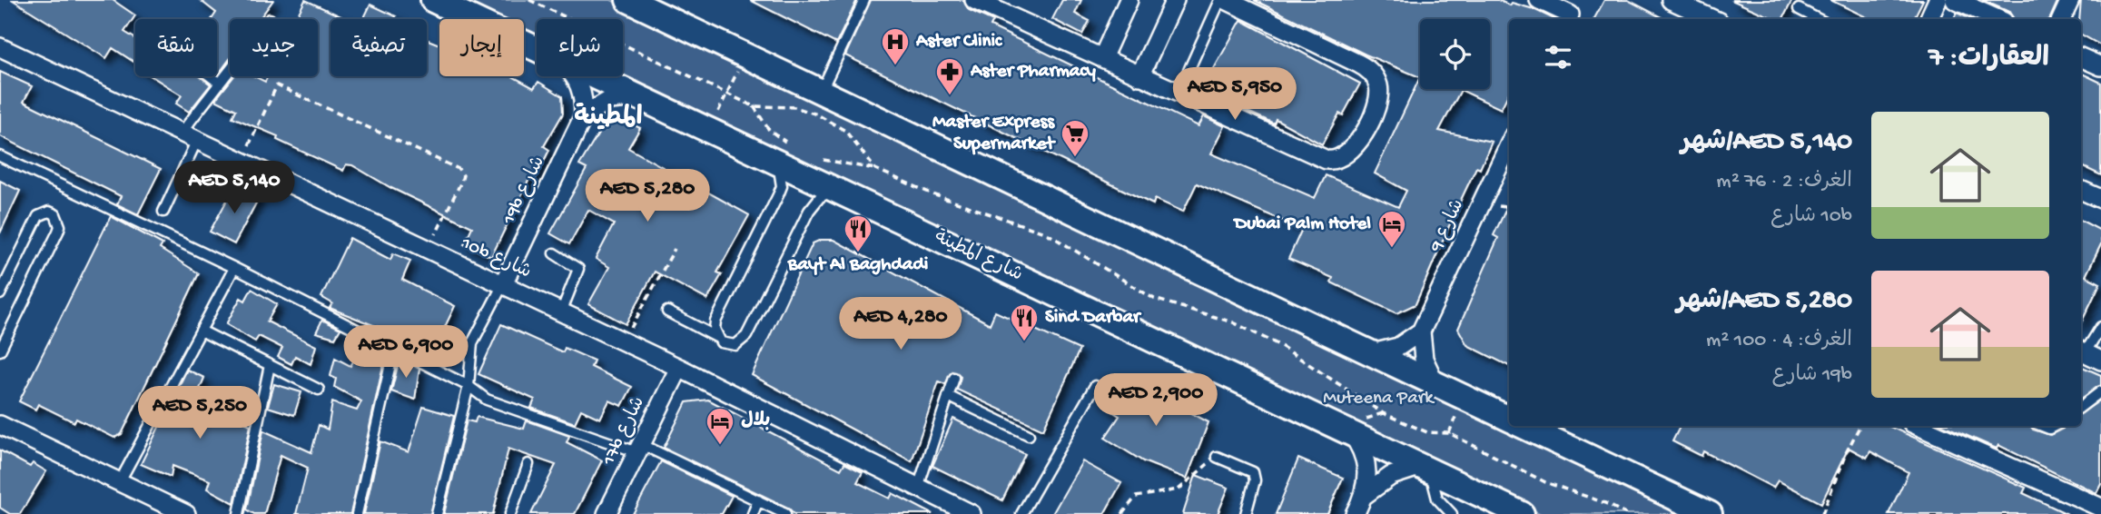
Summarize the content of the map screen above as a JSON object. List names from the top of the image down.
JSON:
{
  "streets": {
    "street": [
      "19b شارع",
      "شارع 9",
      "شارع المطينة",
      "10b شارع",
      "17b شارع"
    ]
  },
  "crossings": [
    ["19b شارع", "10b شارع"],
    ["10b شارع", "17b شارع"]
  ],
  "districts": ["المطينة"],
  "parks": ["Muteena Park"],
  "places": {
    "hospital": ["Aster Clinic"],
    "pharmacy": ["Aster Pharmacy"],
    "supermarket": ["Master Express Supermarket"],
    "hotel": ["Dubai Palm Hotel", "بلال"],
    "restaurant": ["Bayt Al Baghdadi", "Sind Darbar"]
  },
  "page": {
    "chip": [
      "شراء",
      "إيجار",
      "تصفية",
      "جديد",
      "شقة"
    ],
    "heading": "العقارات: 7",
    "price": [
      "AED 5,950",
      "AED 5,140",
      "AED 5,280",
      "AED 4,280",
      "AED 6,900",
      "AED 2,900",
      "AED 5,250"
    ],
    "list": [
      {
        "name": "AED 5,140/شهر",
        "note": "الغرف: 2 · 76 m² · 10b شارع"
      },
      {
        "name": "AED 5,280/شهر",
        "note": "الغرف: 4 · 100 m² · 19b شارع"
      }
    ]
  }
}
